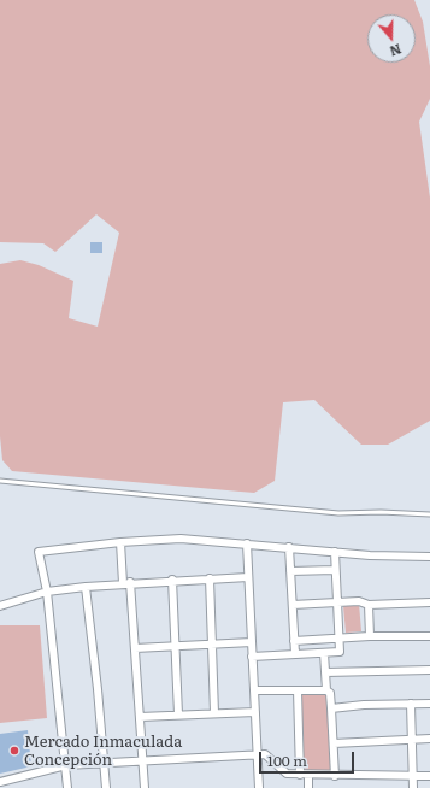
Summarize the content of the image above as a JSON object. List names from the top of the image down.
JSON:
{
  "places": ["Mercado Inmaculada Concepción"],
  "scale_bar": "100 m",
  "north": "bottom"
}
